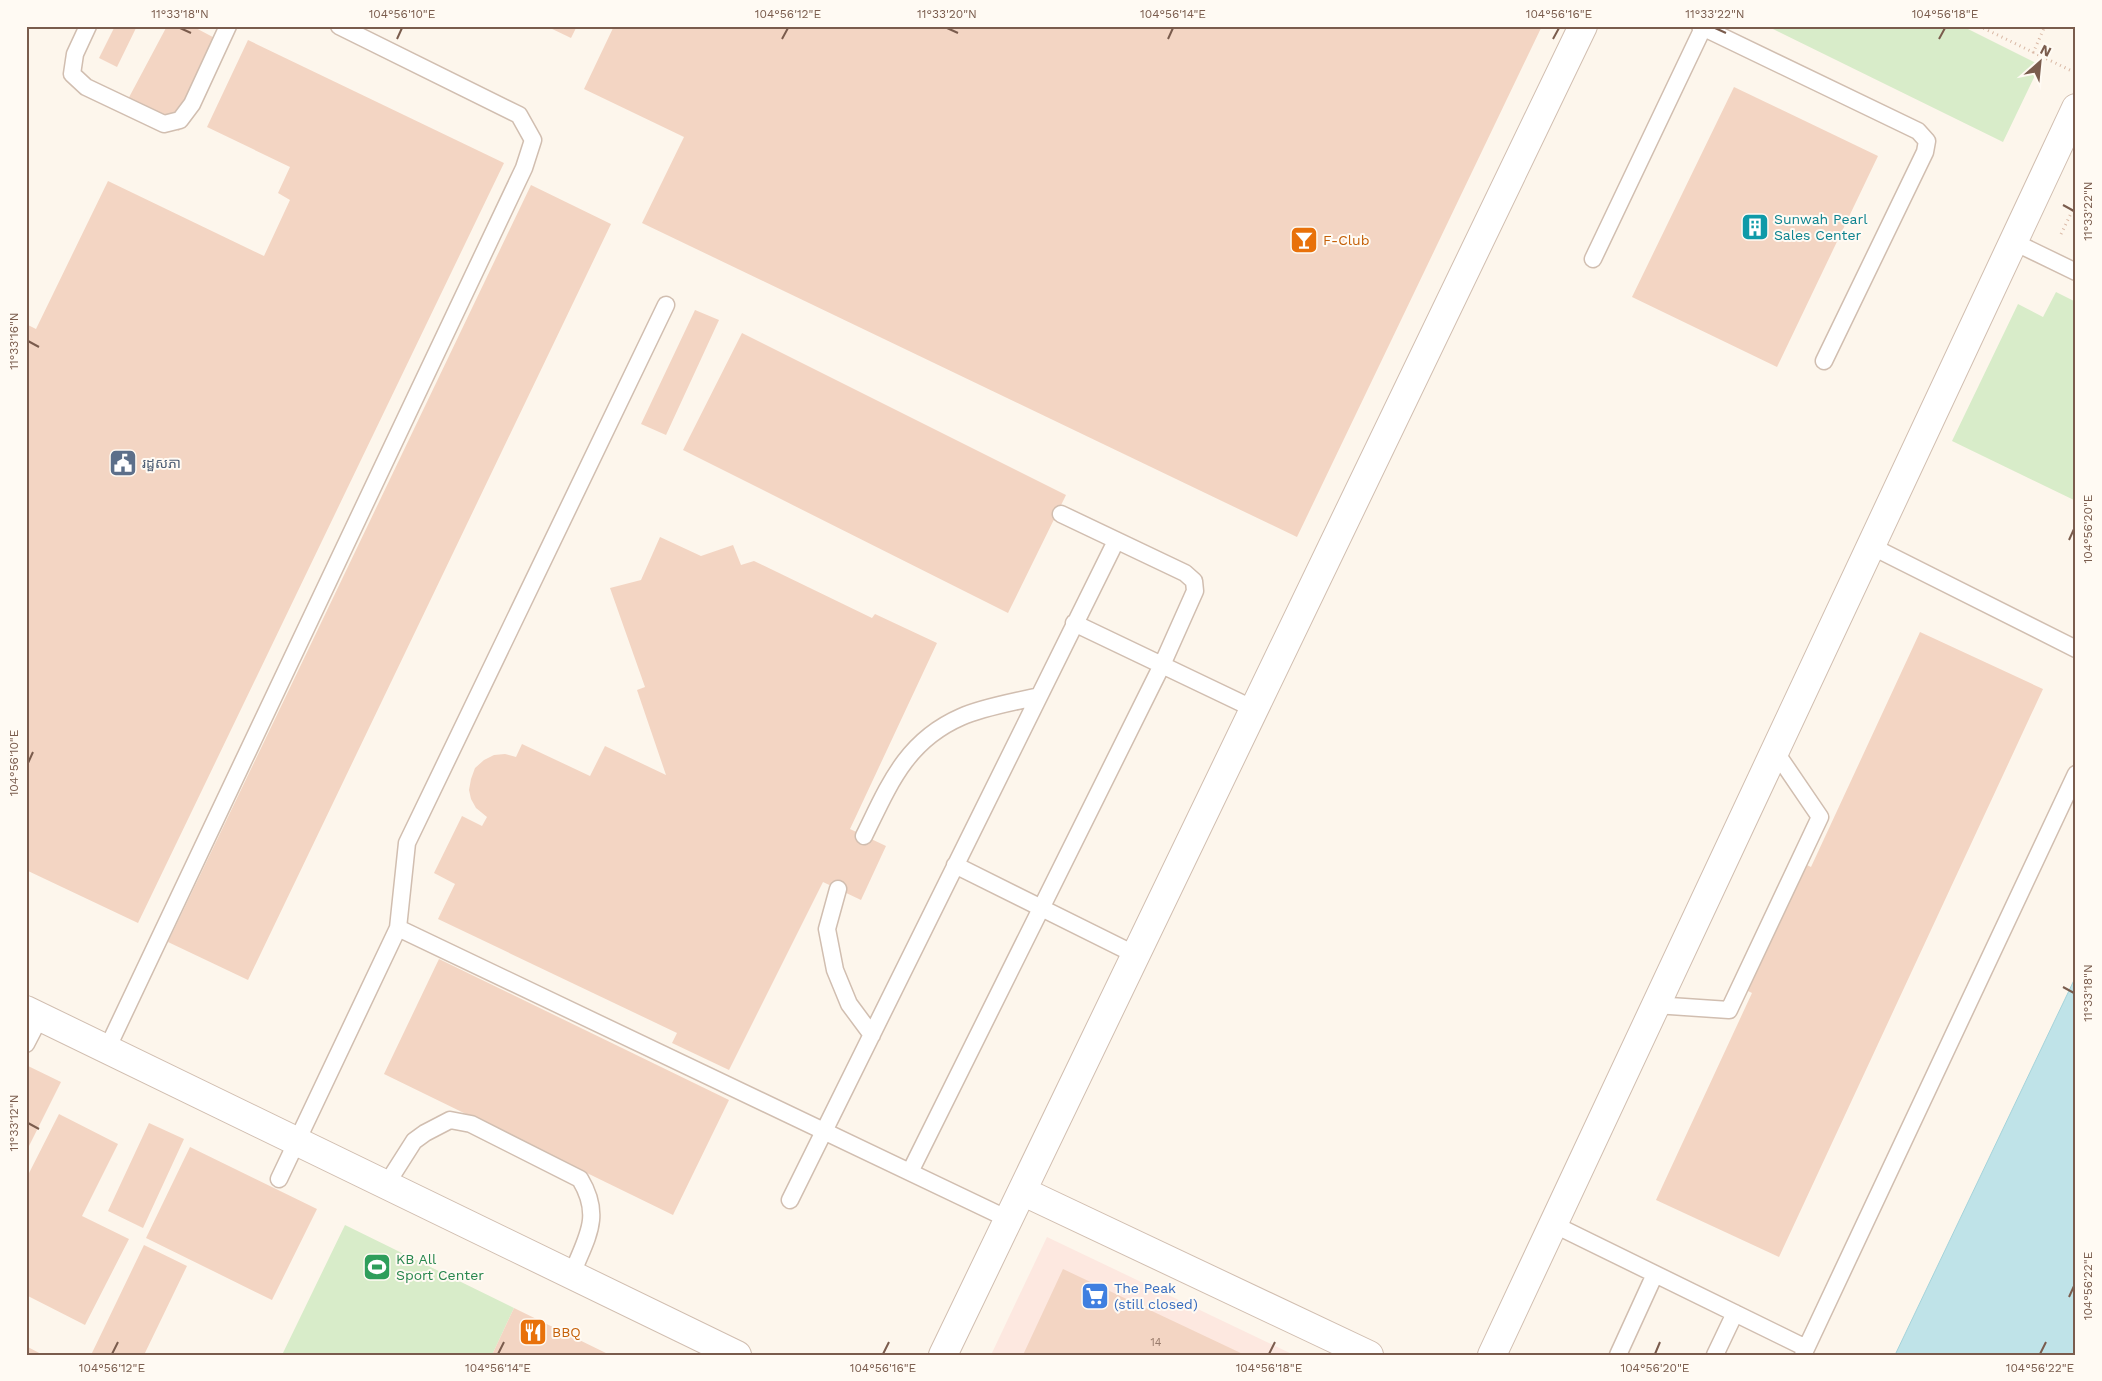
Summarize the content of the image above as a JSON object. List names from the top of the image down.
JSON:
{
  "places": {
    "building": ["Sunwah Pearl Sales Center"],
    "bar": ["F-Club"],
    "public building": ["រដ្ឋសភា"],
    "sports": ["KB All Sport Center"],
    "supermarket": ["The Peak (still closed)"],
    "restaurant": ["BBQ"]
  },
  "house_numbers": ["14"],
  "north": "top right",
  "coordinates": [
    "11°33'18\"N",
    "104°56'10\"E",
    "104°56'12\"E",
    "11°33'20\"N",
    "104°56'14\"E",
    "104°56'16\"E",
    "11°33'22\"N",
    "104°56'18\"E",
    "11°33'16\"N",
    "104°56'20\"E",
    "11°33'12\"N",
    "104°56'22\"E"
  ]
}
